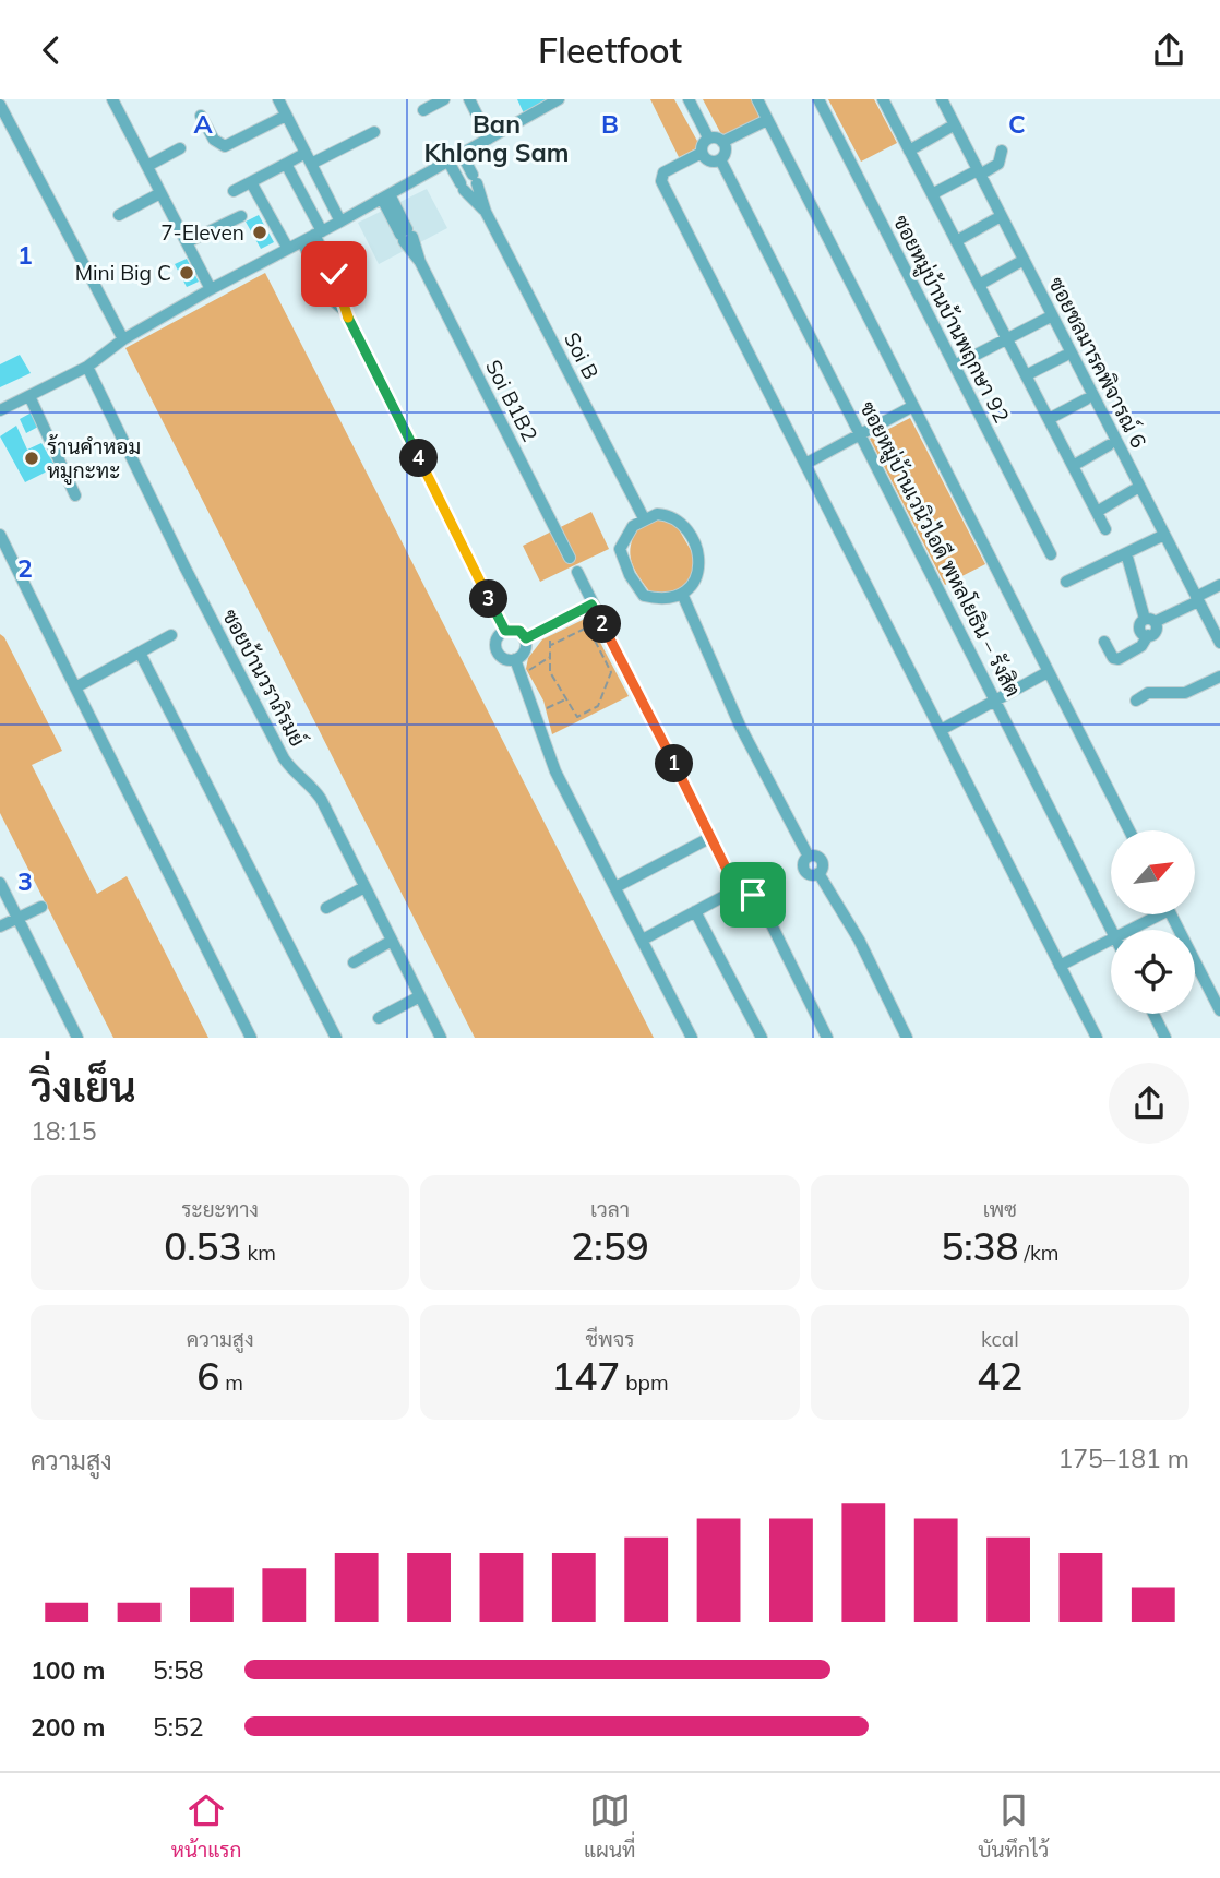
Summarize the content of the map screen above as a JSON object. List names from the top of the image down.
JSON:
{
  "streets": {
    "street": [
      "ซอยหมู่บ้านบ้านพฤกษา 92",
      "Soi B",
      "ซอยชลมารคพิจารณ์ 6",
      "Soi B1B2",
      "ซอยหมู่บ้านเวนิวไอดี พหลโยธิน – รังสิต",
      "ซอยบ้านวราภิรมย์"
    ]
  },
  "districts": ["Ban Khlong Sam"],
  "places": ["7-Eleven", "Mini Big C", "ร้านคำหอม หมูกะทะ"],
  "north": "top right",
  "page": {
    "header": "Fleetfoot",
    "pins": [
      "4",
      "3",
      "2",
      "1"
    ],
    "heading": ["วิ่งเย็น", "18:15"],
    "stats": [
      ["ระยะทาง", "0.53 km"],
      ["เวลา", "2:59"],
      ["เพซ", "5:38 /km"],
      ["ความสูง", "6 m"],
      ["ชีพจร", "147 bpm"],
      ["kcal", "42"]
    ],
    "chart": ["ความสูง", "175–181 m"],
    "list": [
      {
        "name": "100 m",
        "note": "5:58"
      },
      {
        "name": "200 m",
        "note": "5:52"
      }
    ],
    "tabs": ["หน้าแรก", "แผนที่", "บันทึกไว้"]
  },
  "grid": {
    "columns": ["A", "B", "C"],
    "rows": ["1", "2", "3"]
  }
}
